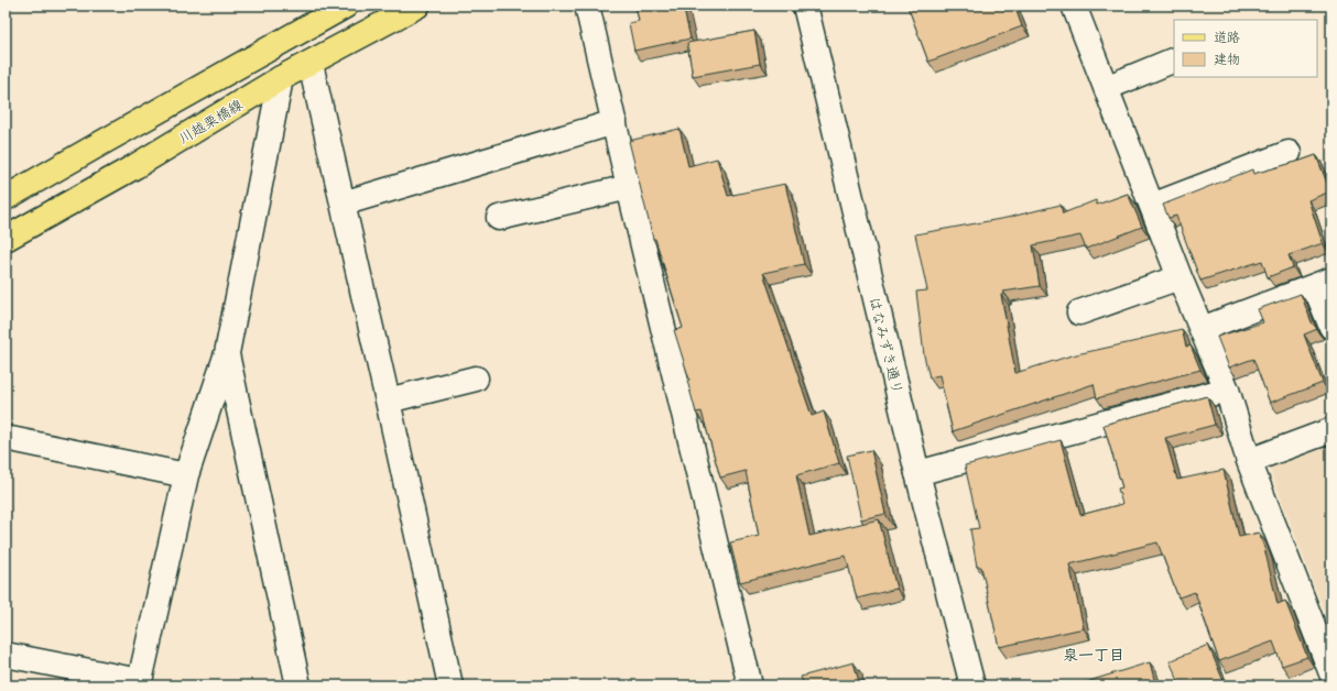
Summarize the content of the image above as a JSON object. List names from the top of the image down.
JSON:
{
  "streets": {
    "main road": ["川越栗橋線"],
    "street": ["はなみずき通り"]
  },
  "districts": ["泉一丁目"],
  "legend": ["道路", "建物"]
}
